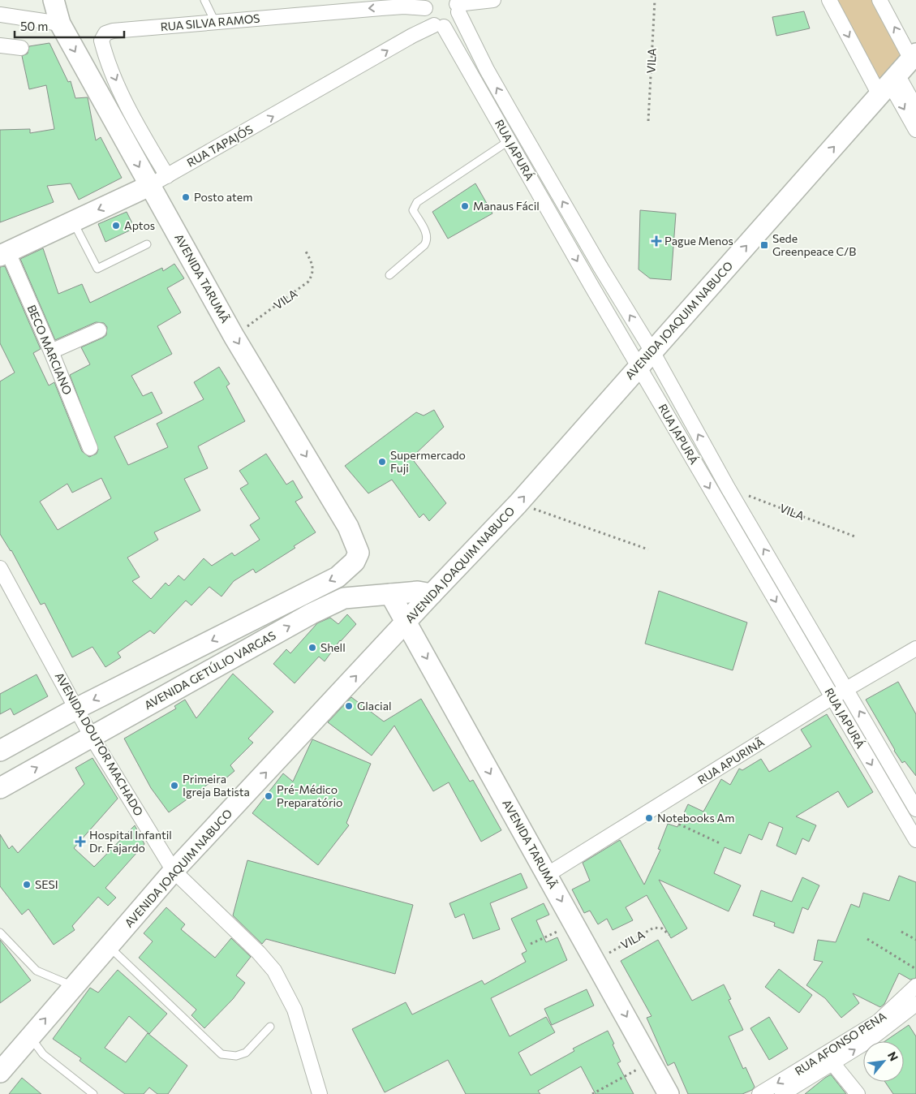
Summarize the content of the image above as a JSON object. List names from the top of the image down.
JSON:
{
  "streets": {
    "main road": [
      "RUA TAPAJÓS",
      "AVENIDA TARUMÃ",
      "AVENIDA JOAQUIM NABUCO",
      "AVENIDA GETÚLIO VARGAS"
    ],
    "street": [
      "RUA SILVA RAMOS",
      "RUA JAPURÁ",
      "BECO MARCIANO",
      "AVENIDA DOUTOR MACHADO",
      "RUA APURINÃ",
      "RUA AFONSO PENA"
    ],
    "path": ["VILA"]
  },
  "crossings": [
    ["RUA SILVA RAMOS", "RUA TAPAJÓS"],
    ["RUA SILVA RAMOS", "RUA JAPURÁ"],
    ["RUA SILVA RAMOS", "AVENIDA TARUMÃ"],
    ["VILA", "RUA JAPURÁ"],
    ["VILA", "AVENIDA TARUMÃ"],
    ["RUA TAPAJÓS", "RUA JAPURÁ"],
    ["RUA TAPAJÓS", "AVENIDA TARUMÃ"],
    ["RUA TAPAJÓS", "BECO MARCIANO"],
    ["RUA JAPURÁ", "AVENIDA JOAQUIM NABUCO"],
    ["RUA JAPURÁ", "RUA APURINÃ"],
    ["AVENIDA TARUMÃ", "AVENIDA JOAQUIM NABUCO"],
    ["AVENIDA TARUMÃ", "AVENIDA GETÚLIO VARGAS"],
    ["AVENIDA TARUMÃ", "RUA APURINÃ"],
    ["AVENIDA JOAQUIM NABUCO", "AVENIDA GETÚLIO VARGAS"],
    ["AVENIDA JOAQUIM NABUCO", "AVENIDA DOUTOR MACHADO"],
    ["AVENIDA GETÚLIO VARGAS", "AVENIDA DOUTOR MACHADO"]
  ],
  "one_way": ["AVENIDA TARUMÃ", "AVENIDA JOAQUIM NABUCO"],
  "places": {
    "other": [
      "Posto atem",
      "Manaus Fácil",
      "Aptos",
      "Supermercado Fuji",
      "Shell",
      "Glacial",
      "Primeira Igreja Batista",
      "Pré-Médico Preparatório",
      "Notebooks Am",
      "SESI"
    ],
    "health": ["Pague Menos", "Hospital Infantil Dr. Fajardo"],
    "transit": ["Sede Greenpeace C/B"]
  },
  "scale_bar": "50 m",
  "north": "top right"
}
